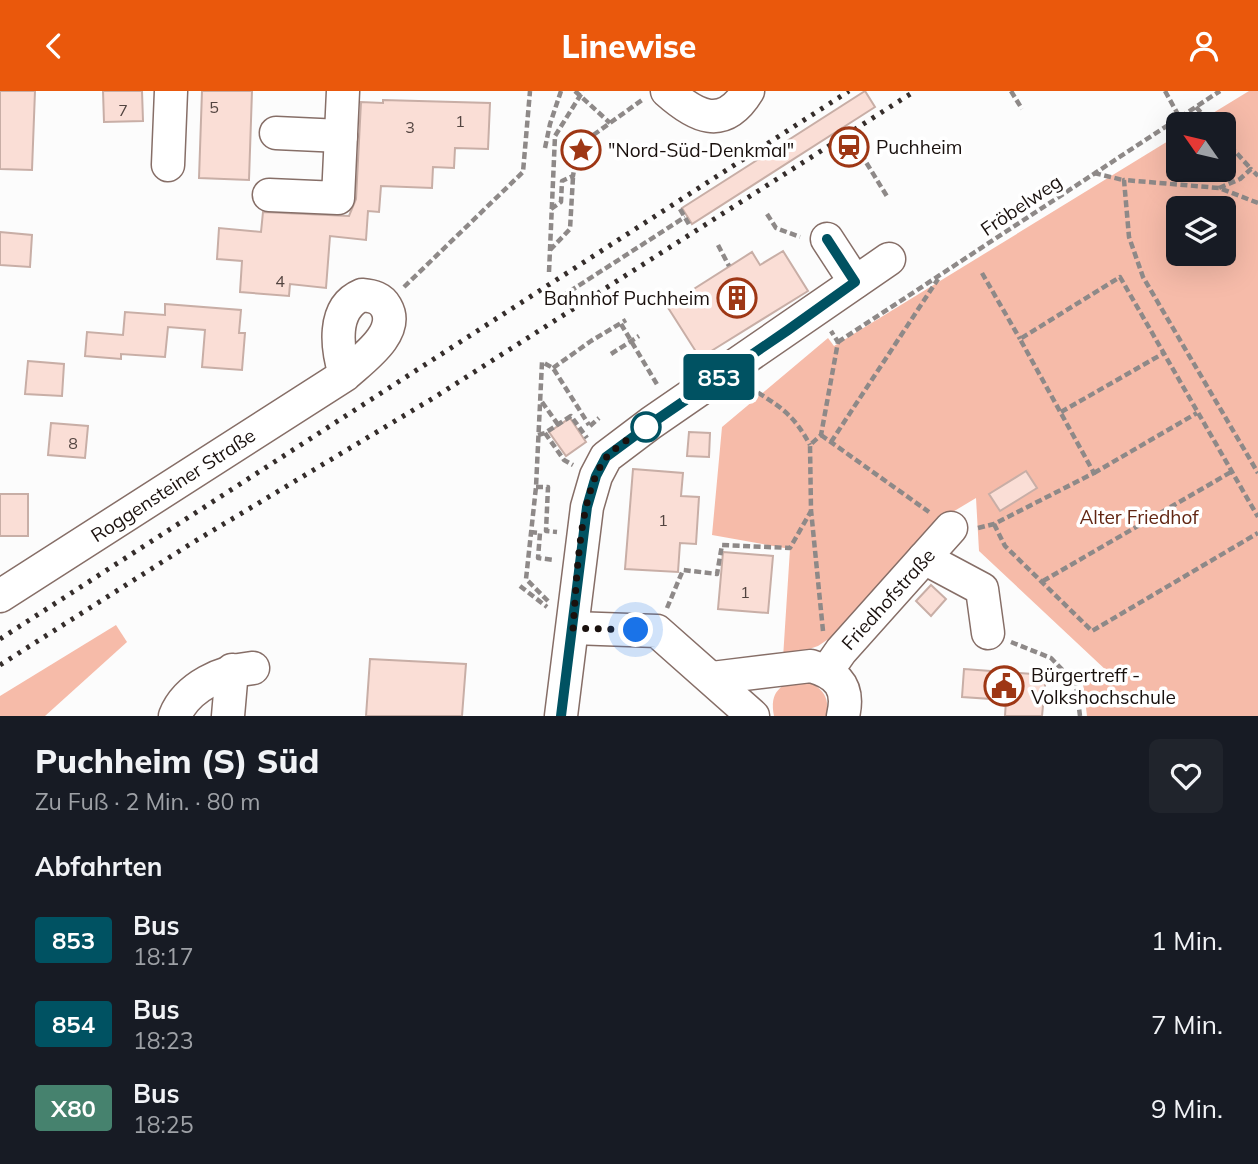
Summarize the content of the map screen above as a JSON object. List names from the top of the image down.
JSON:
{
  "streets": {
    "street": ["Roggensteiner Straße", "Friedhofstraße"],
    "path": ["Fröbelweg"]
  },
  "parks": ["Alter Friedhof"],
  "places": {
    "station": ["Puchheim"],
    "place": ["\"Nord-Süd-Denkmal\""],
    "building": ["Bahnhof Puchheim"],
    "public building": ["Bürgertreff - Volkshochschule"]
  },
  "lines": ["bus line 853"],
  "house_numbers": [
    "5",
    "7",
    "1",
    "3",
    "4",
    "8",
    "1",
    "1"
  ],
  "north": "top left",
  "page": {
    "header": "Linewise",
    "on_map": "853",
    "heading": [
      ["Puchheim (S) Süd", "Zu Fuß · 2 Min. · 80 m"],
      "Abfahrten"
    ],
    "list": [
      {
        "mark": "853",
        "name": "Bus",
        "note": "18:17",
        "value": "1 Min."
      },
      {
        "mark": "854",
        "name": "Bus",
        "note": "18:23",
        "value": "7 Min."
      },
      {
        "mark": "X80",
        "name": "Bus",
        "note": "18:25",
        "value": "9 Min."
      }
    ]
  }
}
